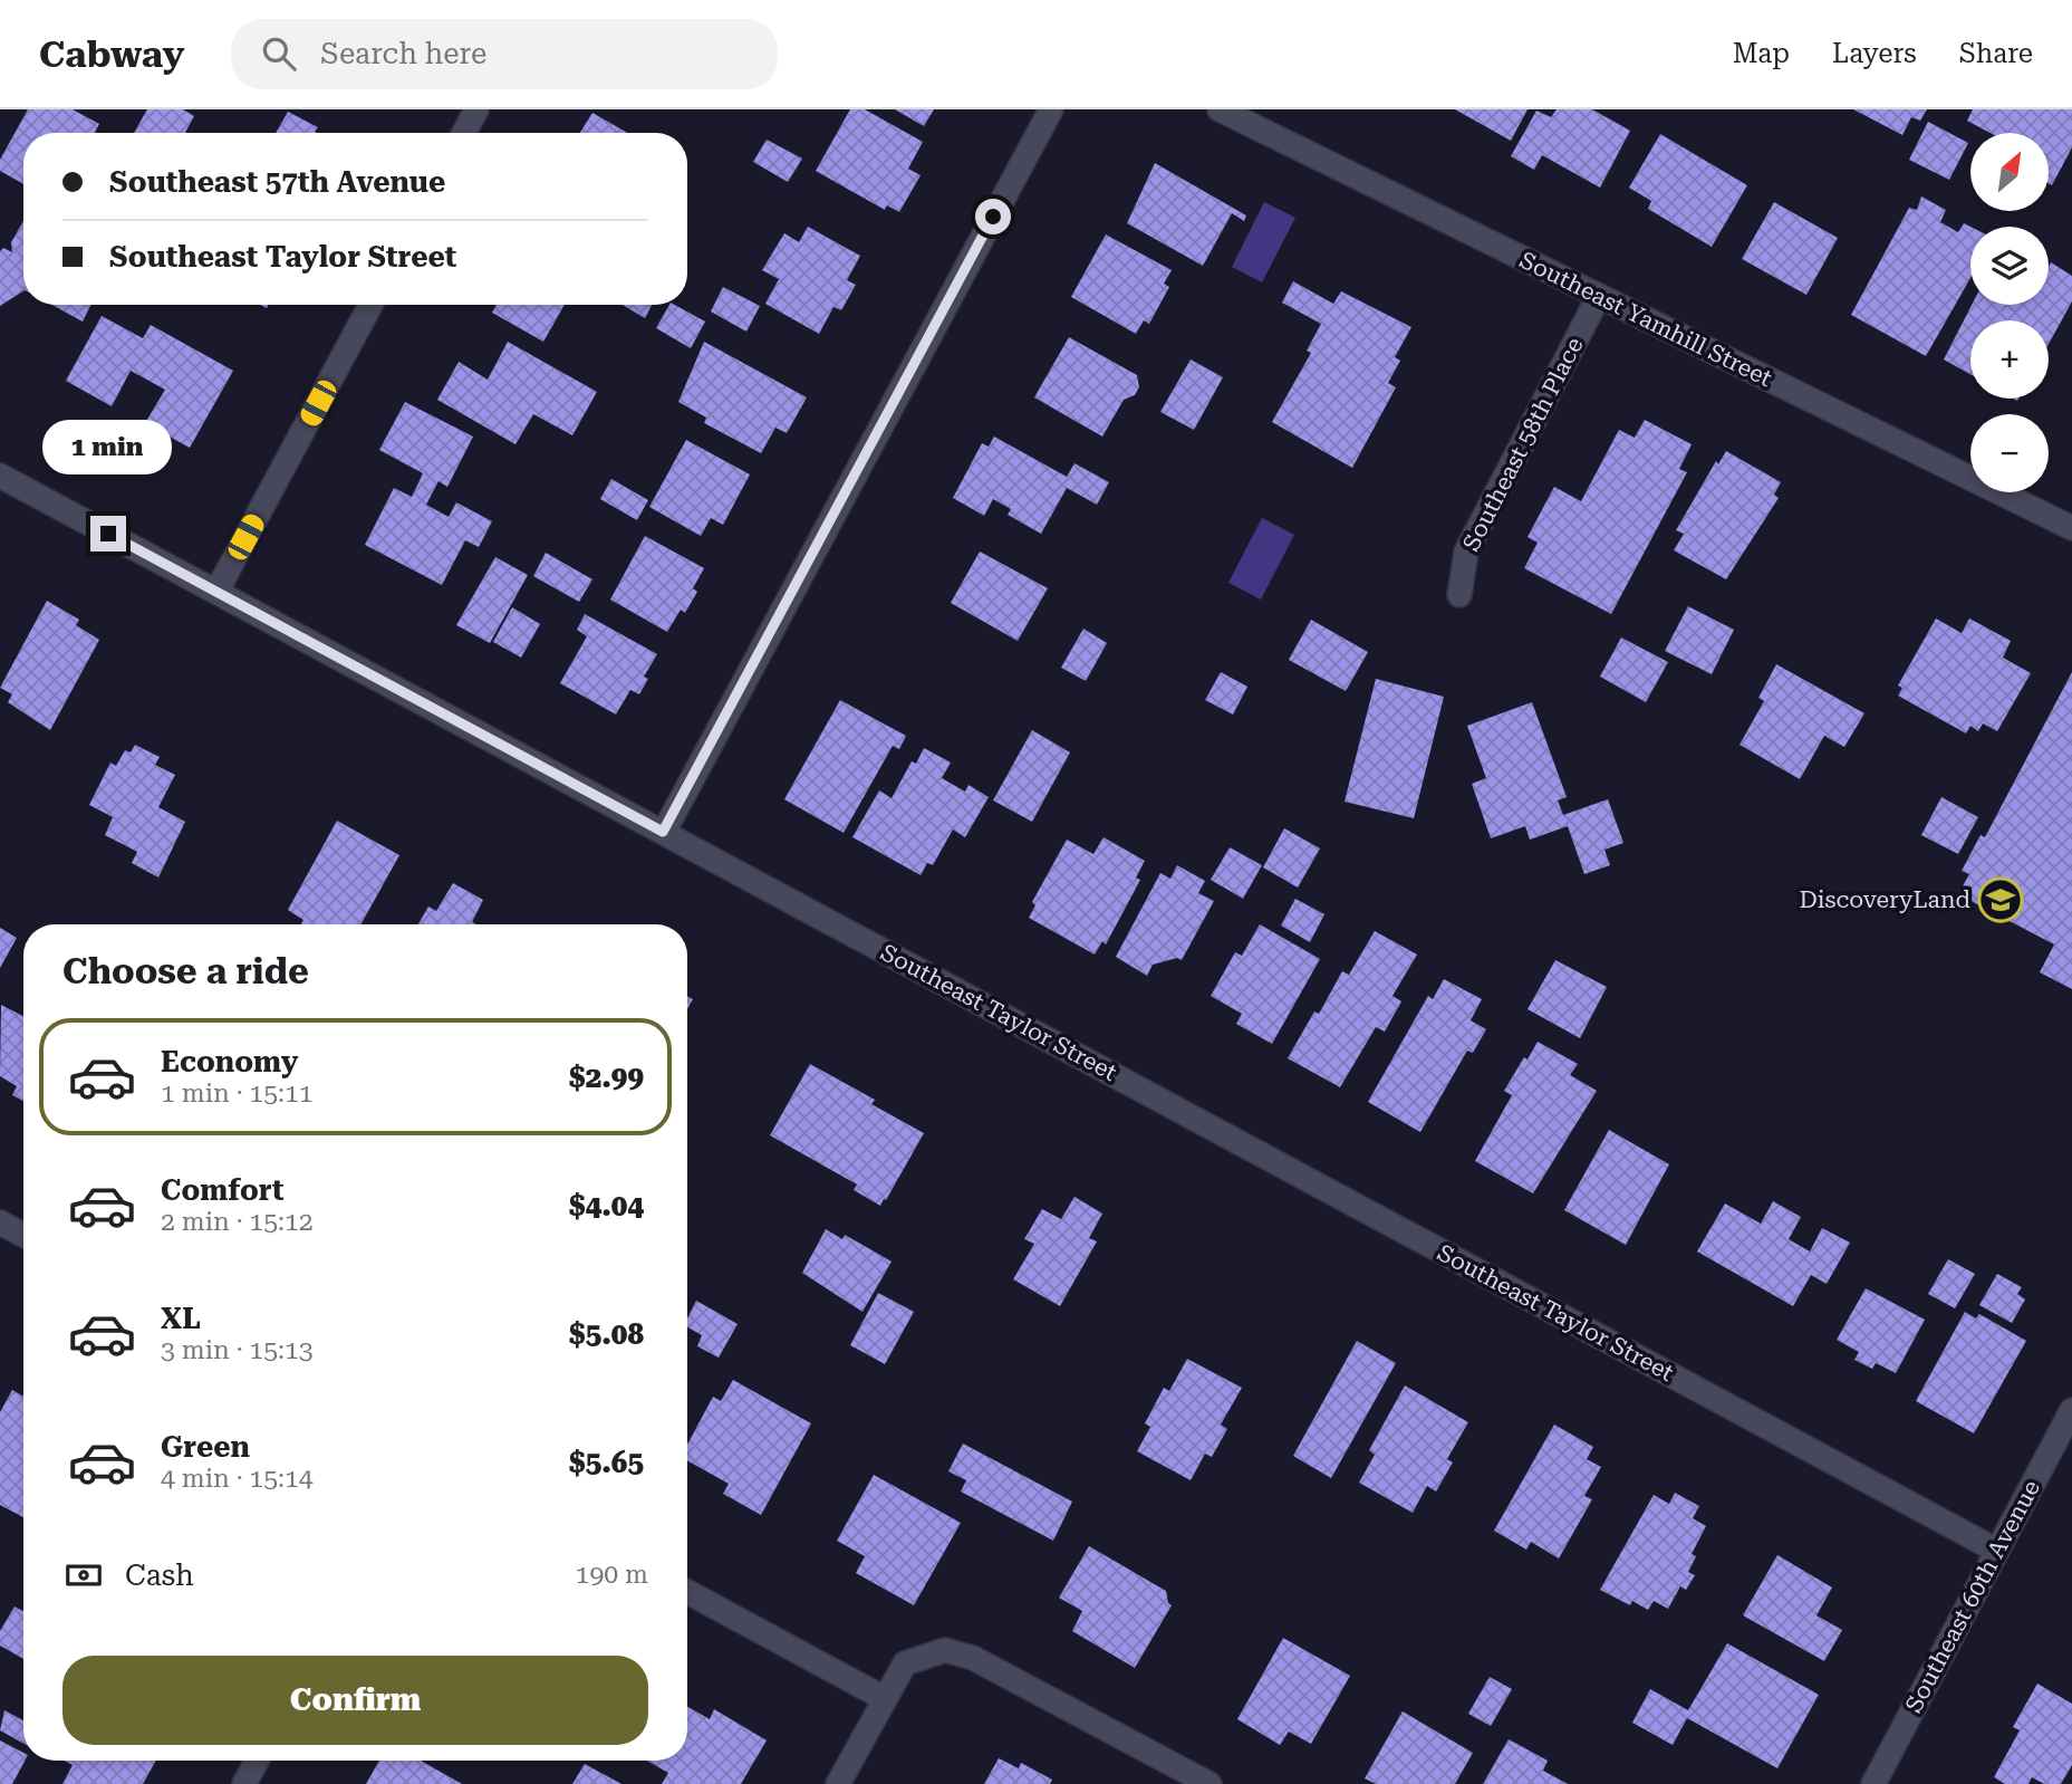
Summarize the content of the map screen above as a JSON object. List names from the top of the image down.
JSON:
{
  "streets": {
    "street": [
      "Southeast Yamhill Street",
      "Southeast 58th Place",
      "Southeast Taylor Street",
      "Southeast 60th Avenue"
    ]
  },
  "crossings": [
    ["Southeast Yamhill Street", "Southeast 58th Place"],
    ["Southeast Taylor Street", "Southeast 60th Avenue"]
  ],
  "places": {
    "school or university": ["DiscoveryLand"]
  },
  "north": "top right",
  "page": {
    "header": "Cabway",
    "search": "Search here",
    "nav": ["Map", "Layers", "Share"],
    "map_buttons": ["+", "−"],
    "banner": ["Southeast 57th Avenue", "Southeast Taylor Street"],
    "bubble": "1 min",
    "heading": "Choose a ride",
    "list": [
      {
        "name": "Economy",
        "note": "1 min · 15:11",
        "value": "$2.99"
      },
      {
        "name": "Comfort",
        "note": "2 min · 15:12",
        "value": "$4.04"
      },
      {
        "name": "XL",
        "note": "3 min · 15:13",
        "value": "$5.08"
      },
      {
        "name": "Green",
        "note": "4 min · 15:14",
        "value": "$5.65"
      }
    ],
    "pay": ["Cash", "190 m"],
    "buttons": "Confirm"
  }
}
